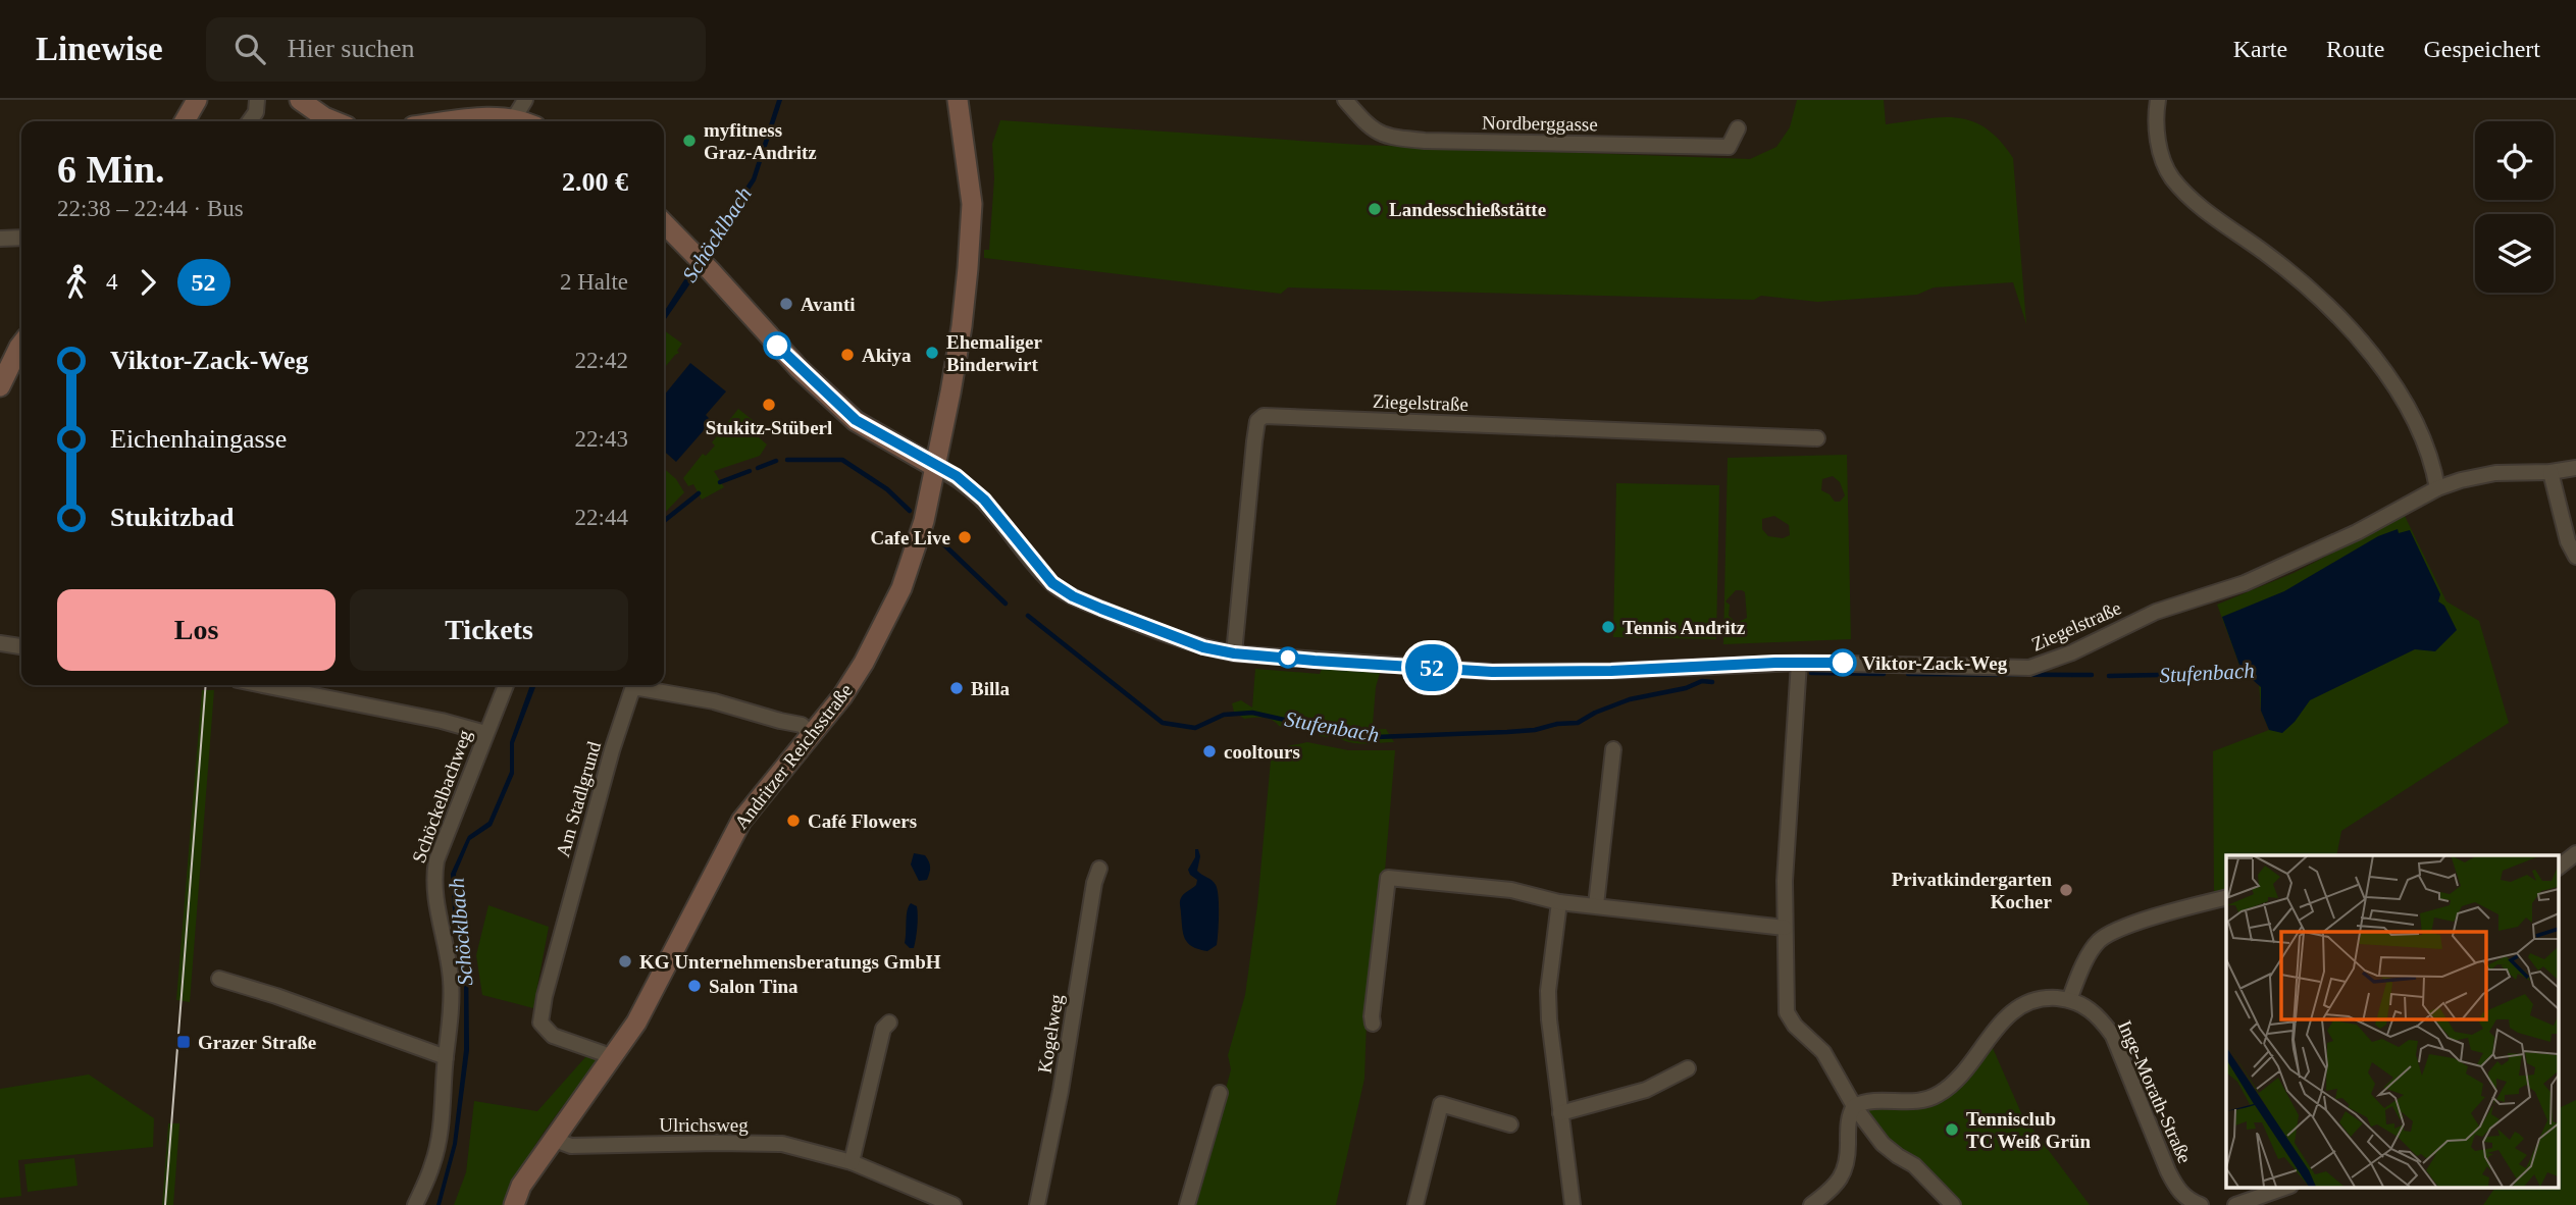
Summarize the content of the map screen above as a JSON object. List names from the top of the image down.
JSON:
{
  "streets": {
    "main road": ["Andritzer Reichsstraße"],
    "street": [
      "Nordberggasse",
      "Ziegelstraße",
      "Schöckelbachweg",
      "Am Stadlgrund",
      "Kogelweg",
      "Inge-Morath-Straße",
      "Ulrichsweg"
    ]
  },
  "crossings": [
    ["Ziegelstraße", "Andritzer Reichsstraße"],
    ["Andritzer Reichsstraße", "Am Stadlgrund"],
    ["Andritzer Reichsstraße", "Ulrichsweg"]
  ],
  "water": ["Schöcklbach", "Stufenbach"],
  "places": {
    "other": [
      "myfitness Graz-Andritz",
      "Landesschießstätte",
      "Avanti",
      "Ehemaliger Binderwirt",
      "Akiya",
      "Stukitz-Stüberl",
      "Cafe Live",
      "Tennis Andritz",
      "Viktor-Zack-Weg",
      "Billa",
      "cooltours",
      "Café Flowers",
      "Privatkindergarten Kocher",
      "KG Unternehmensberatungs GmbH",
      "Salon Tina",
      "Tennisclub TC Weiß Grün"
    ],
    "transit": ["Grazer Straße"]
  },
  "lines": ["bus line 52"],
  "page": {
    "header": "Linewise",
    "search": "Hier suchen",
    "nav": ["Karte", "Route", "Gespeichert"],
    "on_map": "52",
    "heading": ["6 Min.", "22:38 – 22:44 · Bus", "2.00 €"],
    "legs": ["4", "52", "2 Halte"],
    "list": [
      {
        "name": "Viktor-Zack-Weg",
        "value": "22:42"
      },
      {
        "name": "Eichenhaingasse",
        "value": "22:43"
      },
      {
        "name": "Stukitzbad",
        "value": "22:44"
      }
    ],
    "buttons": ["Los", "Tickets"]
  }
}
